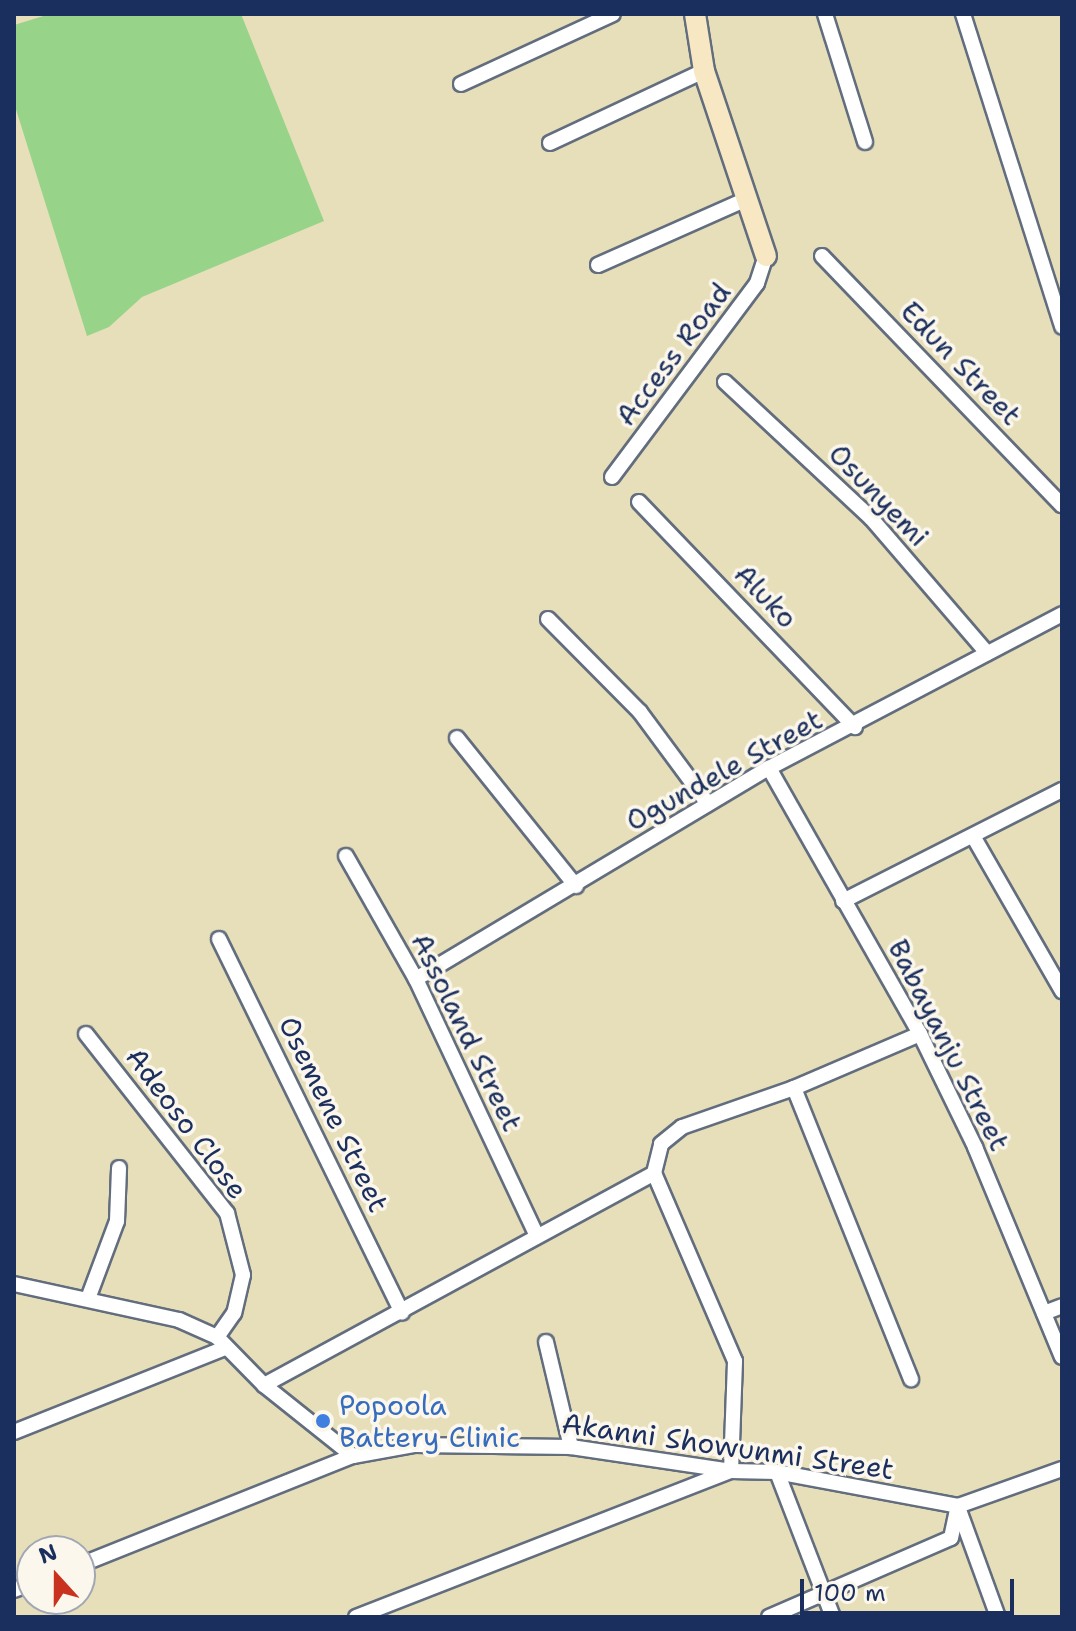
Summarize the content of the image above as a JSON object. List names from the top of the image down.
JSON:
{
  "streets": {
    "street": [
      "Access Road",
      "Edun Street",
      "Osunyemi",
      "Aluko",
      "Ogundele Street",
      "Assoland Street",
      "Babayanju Street",
      "Osemene Street",
      "Adeoso Close",
      "Akanni Showunmi Street"
    ]
  },
  "crossings": [
    ["Osunyemi", "Ogundele Street"],
    ["Aluko", "Ogundele Street"],
    ["Ogundele Street", "Assoland Street"],
    ["Ogundele Street", "Babayanju Street"]
  ],
  "places": ["Popoola Battery Clinic"],
  "scale_bar": "100 m",
  "north": "top"
}
